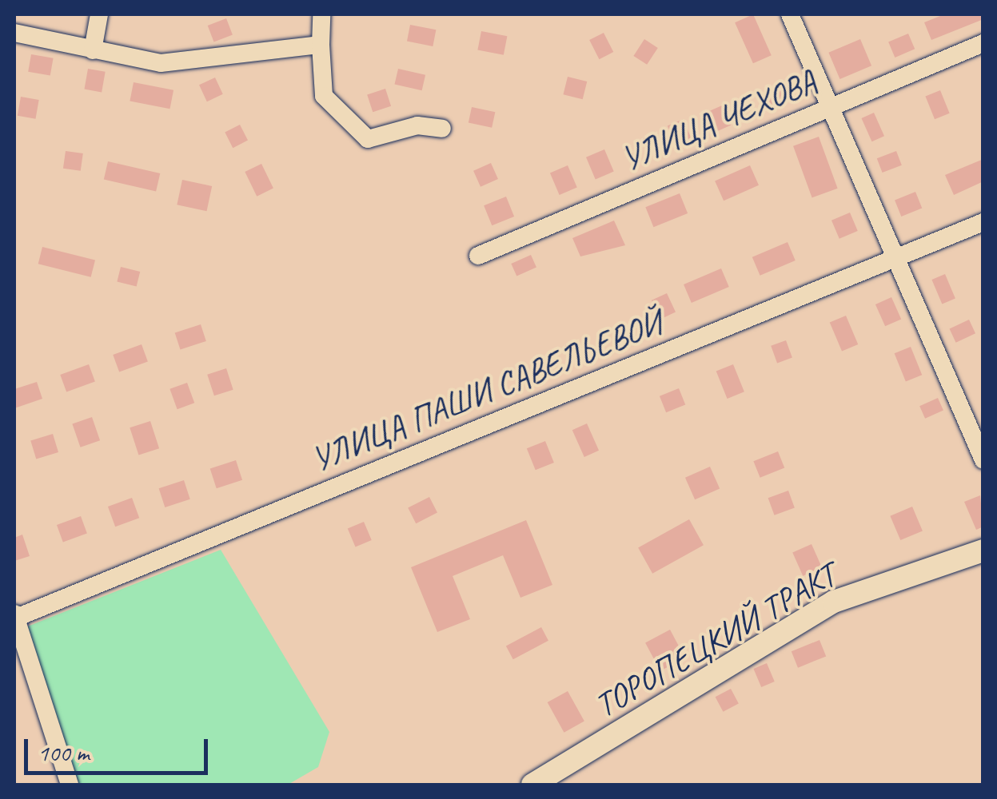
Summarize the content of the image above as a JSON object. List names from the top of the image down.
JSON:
{
  "streets": {
    "main road": ["ТОРОПЕЦКИЙ ТРАКТ"],
    "street": ["УЛИЦА ЧЕХОВА", "УЛИЦА ПАШИ САВЕЛЬЕВОЙ"]
  },
  "scale_bar": "100 m"
}
